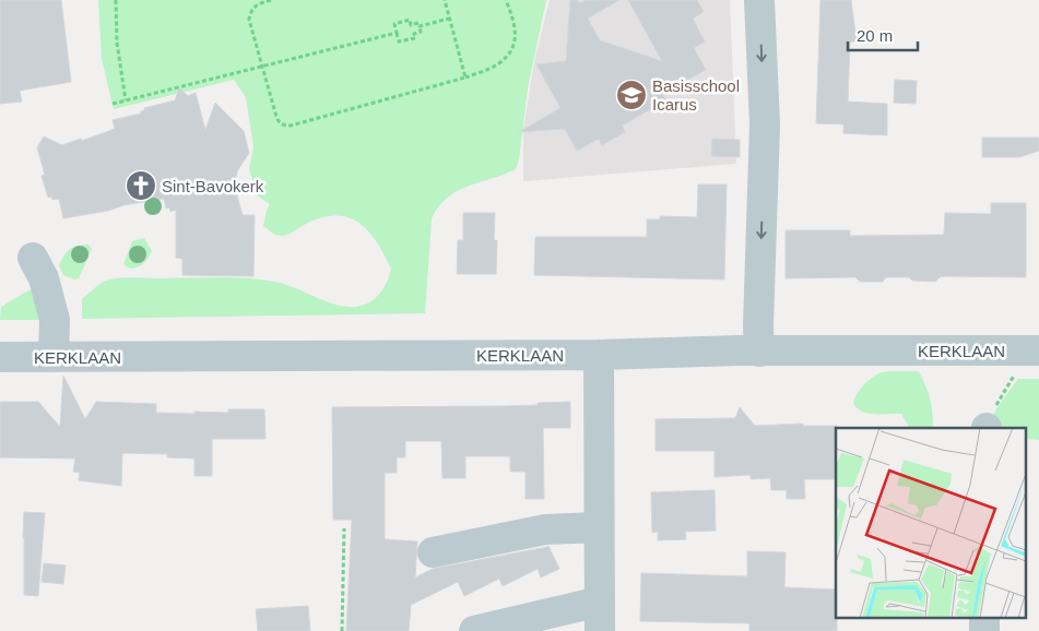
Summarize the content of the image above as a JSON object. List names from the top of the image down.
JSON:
{
  "streets": {
    "street": ["KERKLAAN"]
  },
  "places": {
    "school or university": ["Basisschool Icarus"],
    "church": ["Sint-Bavokerk"]
  },
  "scale_bar": "20 m"
}
